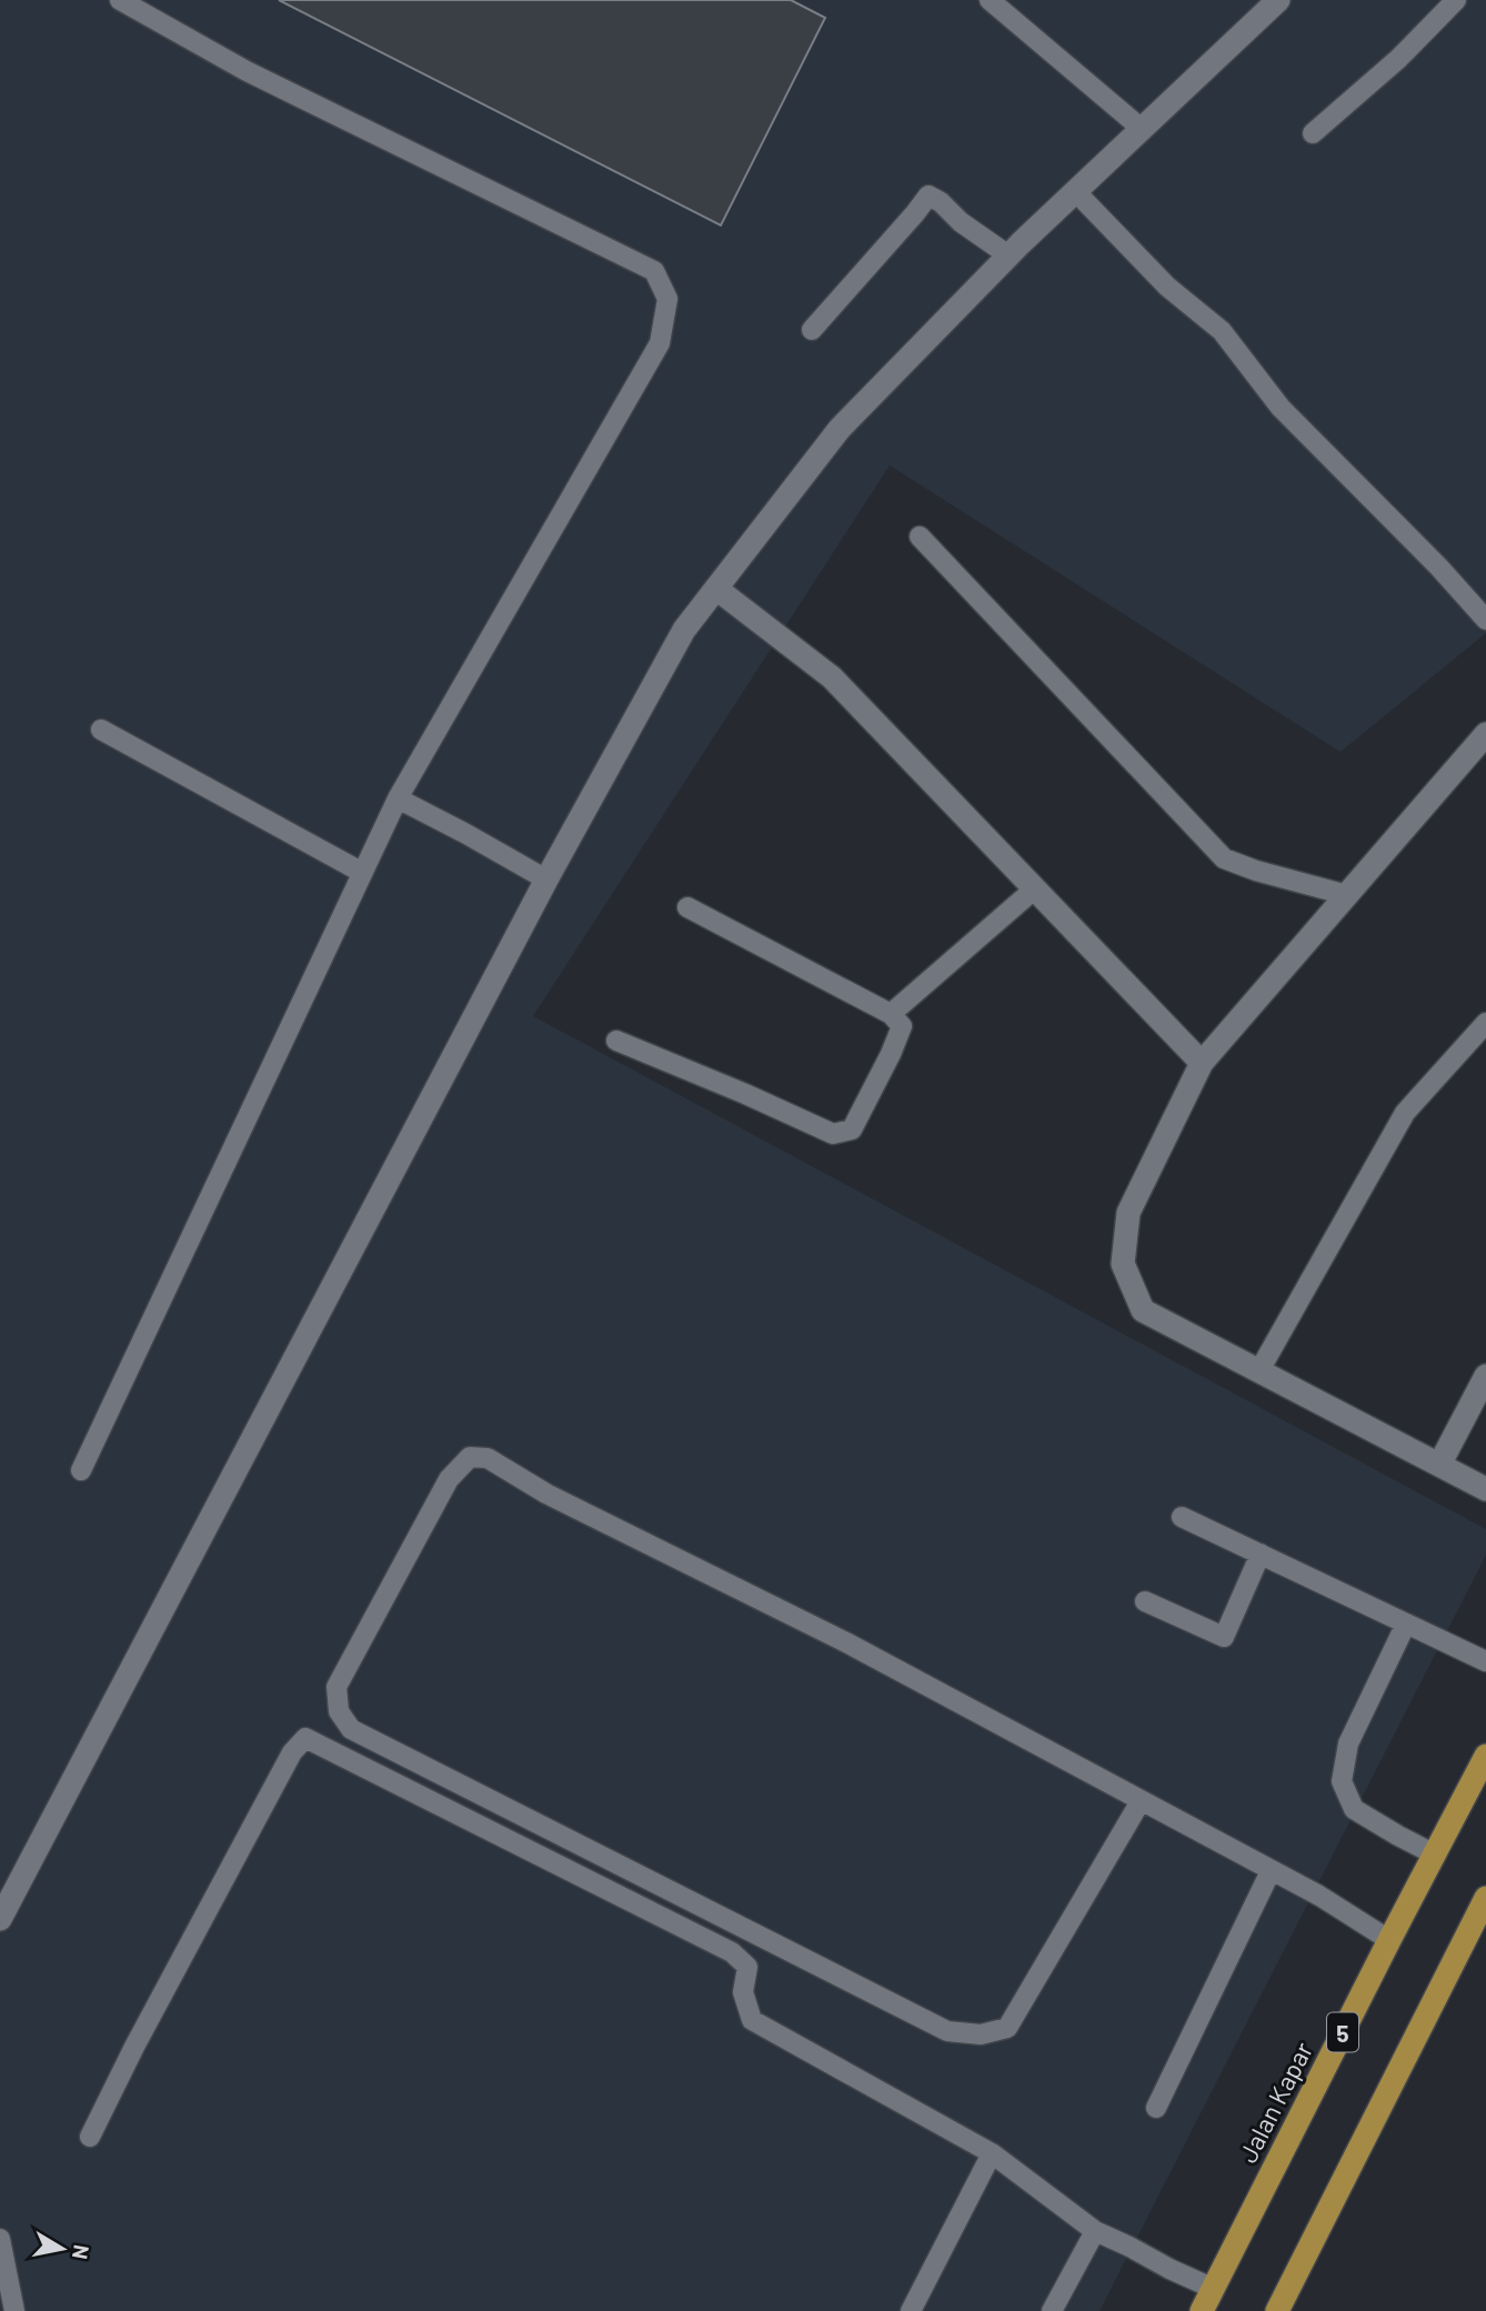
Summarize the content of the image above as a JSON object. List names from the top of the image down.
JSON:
{
  "streets": {
    "highway": ["5", "Jalan Kapar"]
  },
  "north": "right"
}
